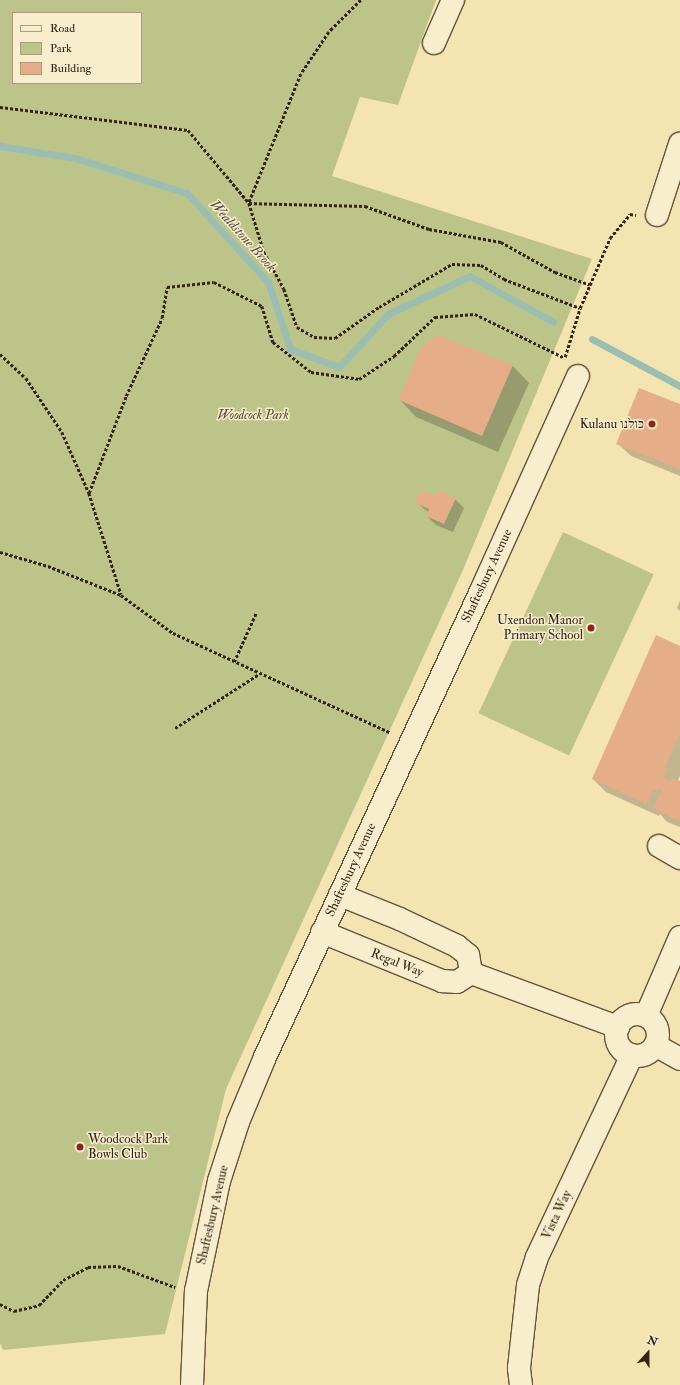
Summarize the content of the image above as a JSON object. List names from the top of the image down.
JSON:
{
  "streets": {
    "street": ["Shaftesbury Avenue", "Regal Way", "Vista Way"]
  },
  "crossings": [
    ["Shaftesbury Avenue", "Regal Way"]
  ],
  "water": ["Wealdstone Brook"],
  "parks": ["Woodcock Park"],
  "places": ["Kulanu כולנו", "Uxendon Manor Primary School", "Woodcock Park Bowls Club"],
  "legend": ["Road", "Park", "Building"],
  "north": "top"
}
